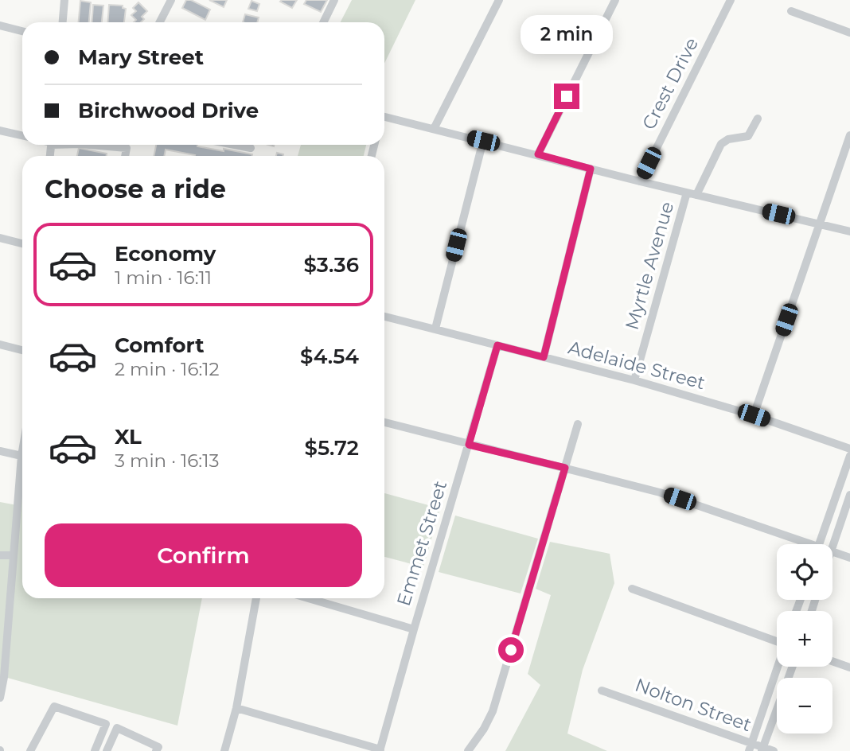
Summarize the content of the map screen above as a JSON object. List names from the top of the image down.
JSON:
{
  "streets": {
    "street": [
      "Crest Drive",
      "Myrtle Avenue",
      "Adelaide Street",
      "Emmet Street",
      "Nolton Street"
    ]
  },
  "crossings": [
    ["Myrtle Avenue", "Adelaide Street"],
    ["Adelaide Street", "Emmet Street"]
  ],
  "page": {
    "bubble": "2 min",
    "banner": ["Mary Street", "Birchwood Drive"],
    "heading": "Choose a ride",
    "list": [
      {
        "name": "Economy",
        "note": "1 min · 16:11",
        "value": "$3.36"
      },
      {
        "name": "Comfort",
        "note": "2 min · 16:12",
        "value": "$4.54"
      },
      {
        "name": "XL",
        "note": "3 min · 16:13",
        "value": "$5.72"
      }
    ],
    "buttons": "Confirm",
    "map_buttons": ["+", "−"]
  }
}
